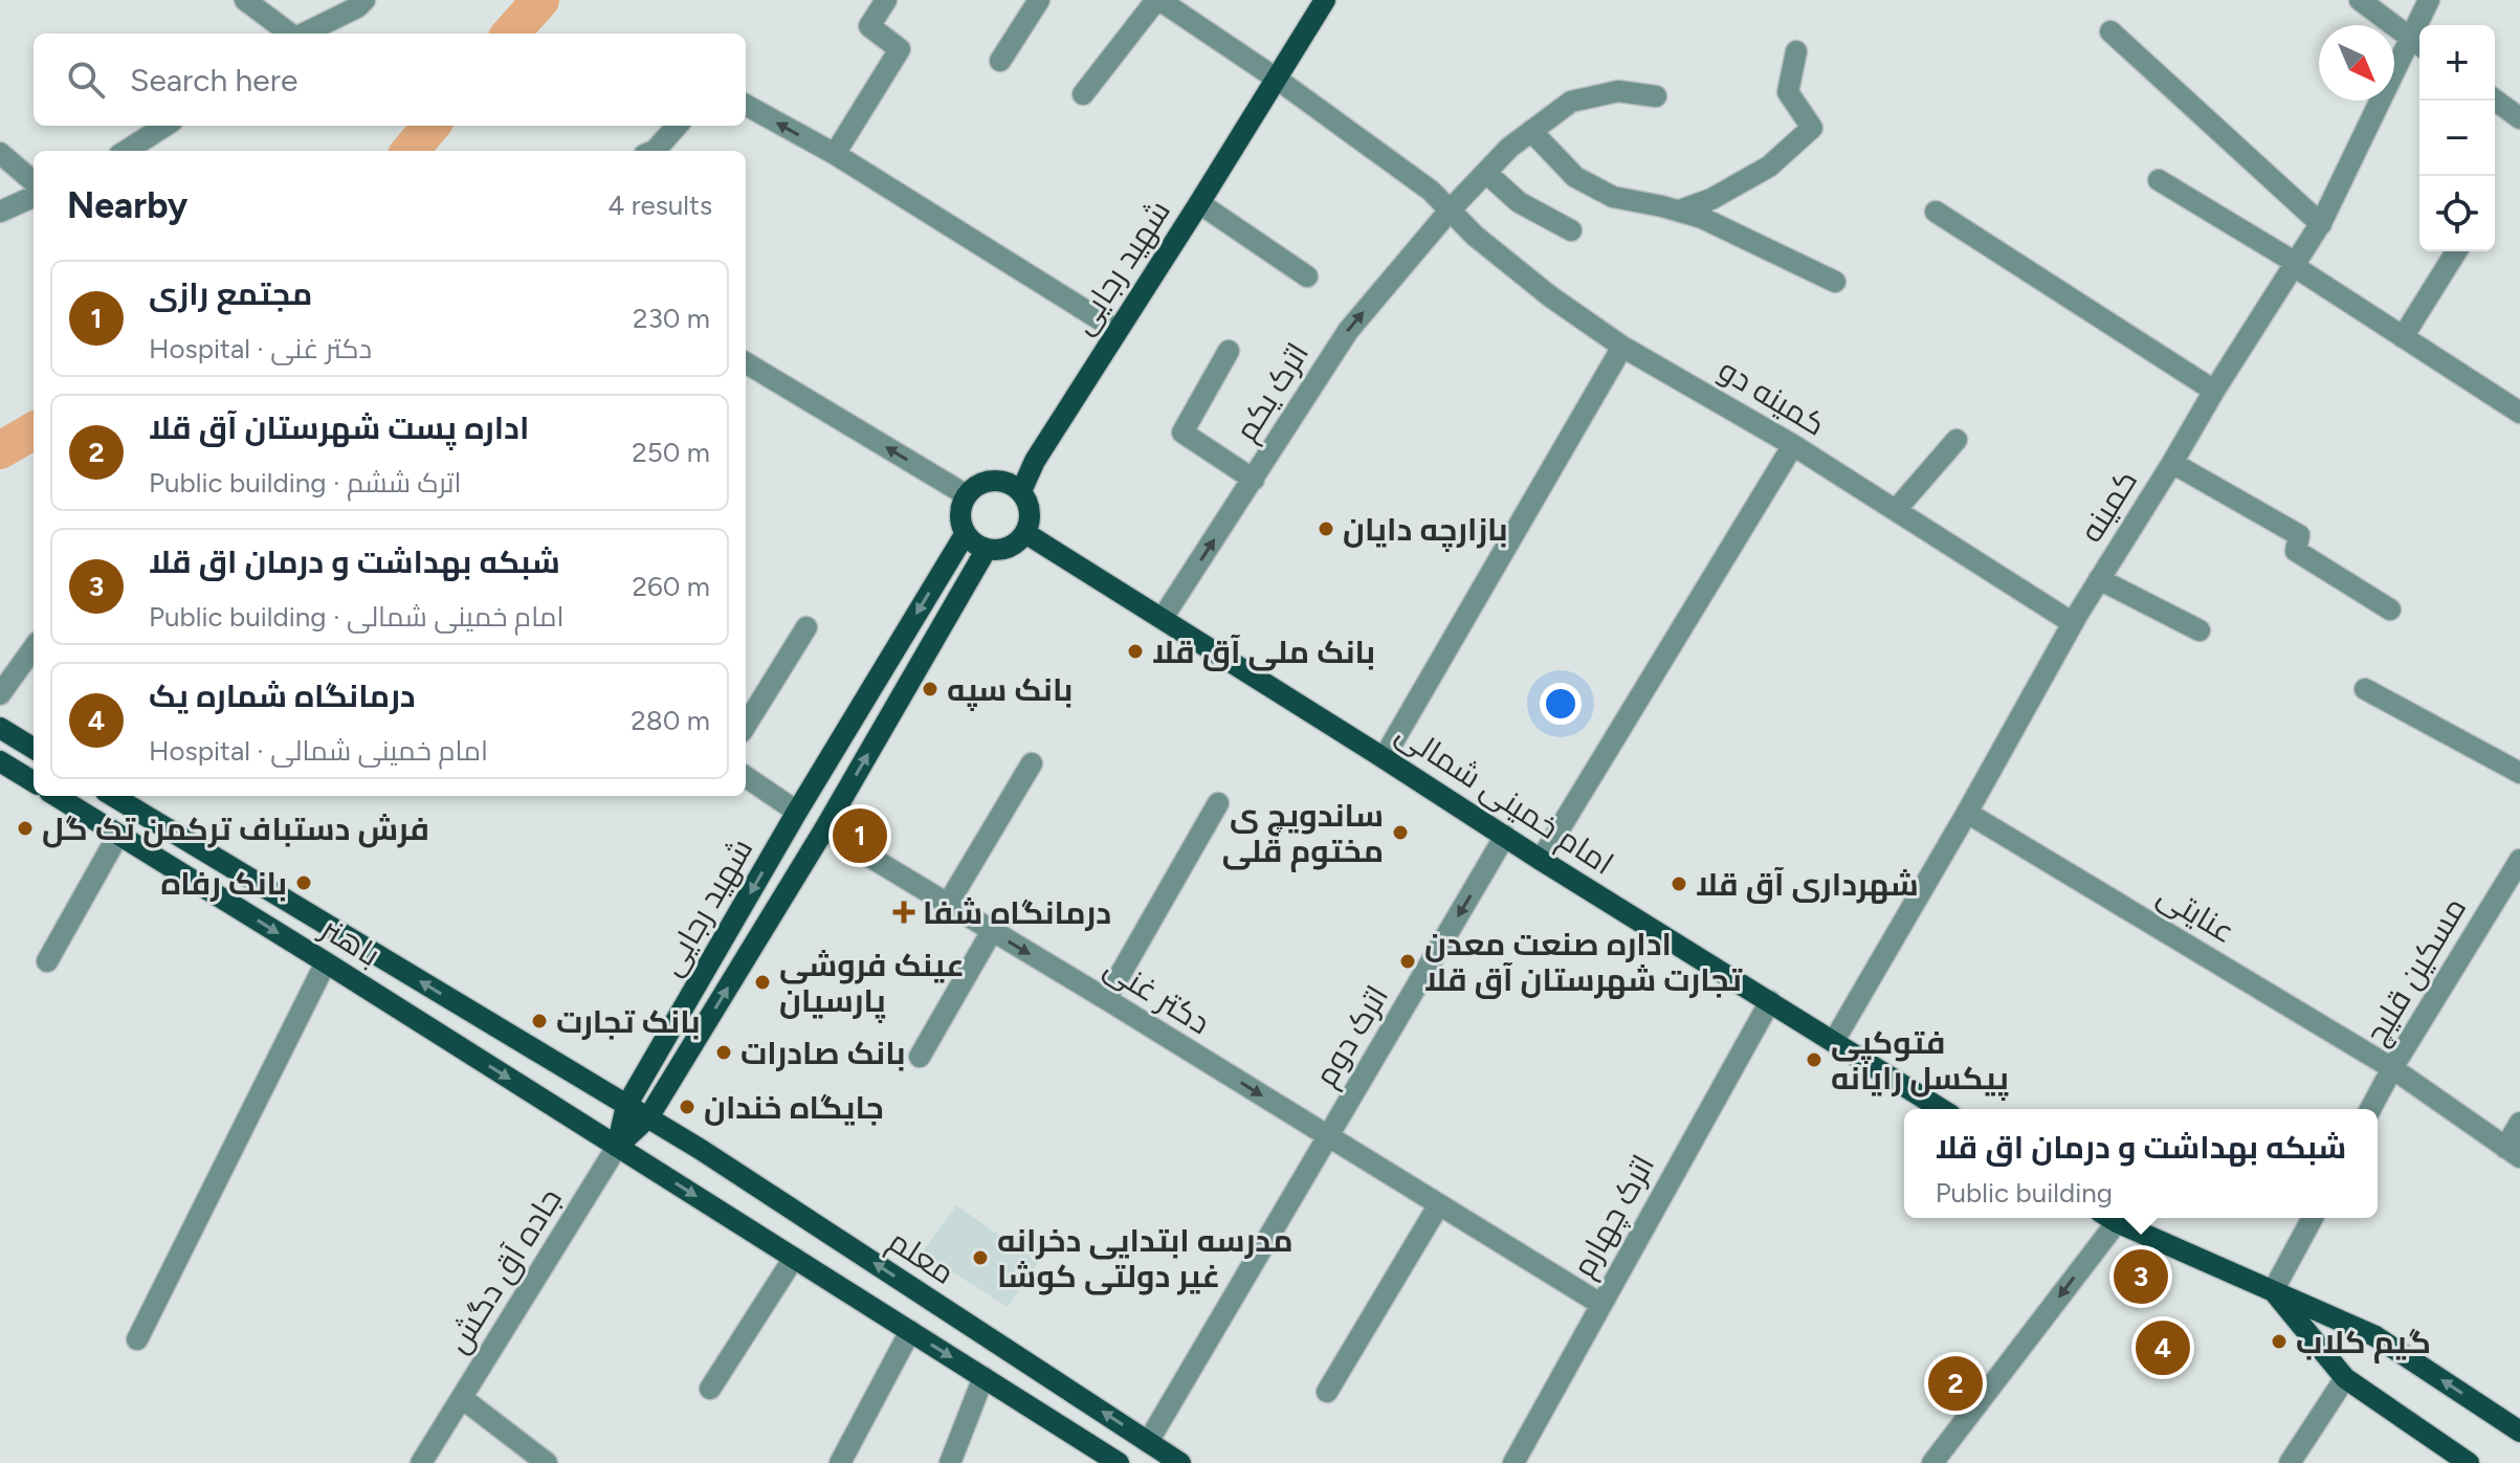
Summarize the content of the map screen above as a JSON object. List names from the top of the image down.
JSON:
{
  "streets": {
    "main road": [
      "شهید رجایی",
      "امام خمینی شمالی",
      "باهنر",
      "معلم",
      "جاده آق دگش"
    ],
    "street": [
      "اترک یکم",
      "کمینه دو",
      "کمینه",
      "عنایتی",
      "مسکین قلیچ",
      "دکتر غنی",
      "اترک دوم",
      "اترک چهارم"
    ]
  },
  "crossings": [
    ["شهید رجایی", "کمینه دو"],
    ["شهید رجایی", "امام خمینی شمالی"],
    ["شهید رجایی", "باهنر"],
    ["شهید رجایی", "دکتر غنی"],
    ["شهید رجایی", "معلم"],
    ["شهید رجایی", "جاده آق دگش"],
    ["اترک یکم", "کمینه دو"],
    ["اترک یکم", "امام خمینی شمالی"],
    ["کمینه دو", "کمینه"],
    ["کمینه", "امام خمینی شمالی"],
    ["کمینه", "عنایتی"],
    ["امام خمینی شمالی", "اترک دوم"],
    ["امام خمینی شمالی", "اترک چهارم"],
    ["عنایتی", "مسکین قلیچ"],
    ["باهنر", "معلم"],
    ["باهنر", "جاده آق دگش"],
    ["دکتر غنی", "اترک دوم"],
    ["دکتر غنی", "اترک چهارم"],
    ["اترک دوم", "معلم"],
    ["معلم", "جاده آق دگش"]
  ],
  "one_way": ["اترک یکم", "دکتر غنی", "اترک دوم"],
  "places": {
    "other": [
      "بازارچه دایان",
      "بانک ملی آق قلا",
      "بانک سپه",
      "فرش دستباف ترکمن تک گل",
      "ساندویچ ی مختوم قلی",
      "بانک رفاه",
      "شهرداری آق قلا",
      "اداره صنعت معدن تجارت شهرستان آق قلا",
      "عینک فروشی پارسیان",
      "بانک تجارت",
      "بانک صادرات",
      "فتوکپی پیکسل رایانه",
      "جایگاه خندان",
      "مدرسه ابتدایی دخرانه غیر دولتی کوشا",
      "گیم کلاب"
    ],
    "health": ["درمانگاه شفا"]
  },
  "north": "bottom right",
  "page": {
    "map_buttons": ["+", "−"],
    "search": "Search here",
    "heading": ["Nearby", "4 results"],
    "list": [
      {
        "mark": "1",
        "name": "مجتمع رازی",
        "note": "Hospital · دکتر غنی",
        "value": "230 m"
      },
      {
        "mark": "2",
        "name": "اداره پست شهرستان آق قلا",
        "note": "Public building · اترک ششم",
        "value": "250 m"
      },
      {
        "mark": "3",
        "name": "شبکه بهداشت و درمان اق قلا",
        "note": "Public building · امام خمینی شمالی",
        "value": "260 m"
      },
      {
        "mark": "4",
        "name": "درمانگاه شماره یک",
        "note": "Hospital · امام خمینی شمالی",
        "value": "280 m"
      }
    ],
    "pins": [
      "1",
      "3",
      "4",
      "2"
    ],
    "popup": ["شبکه بهداشت و درمان اق قلا", "Public building"]
  }
}
